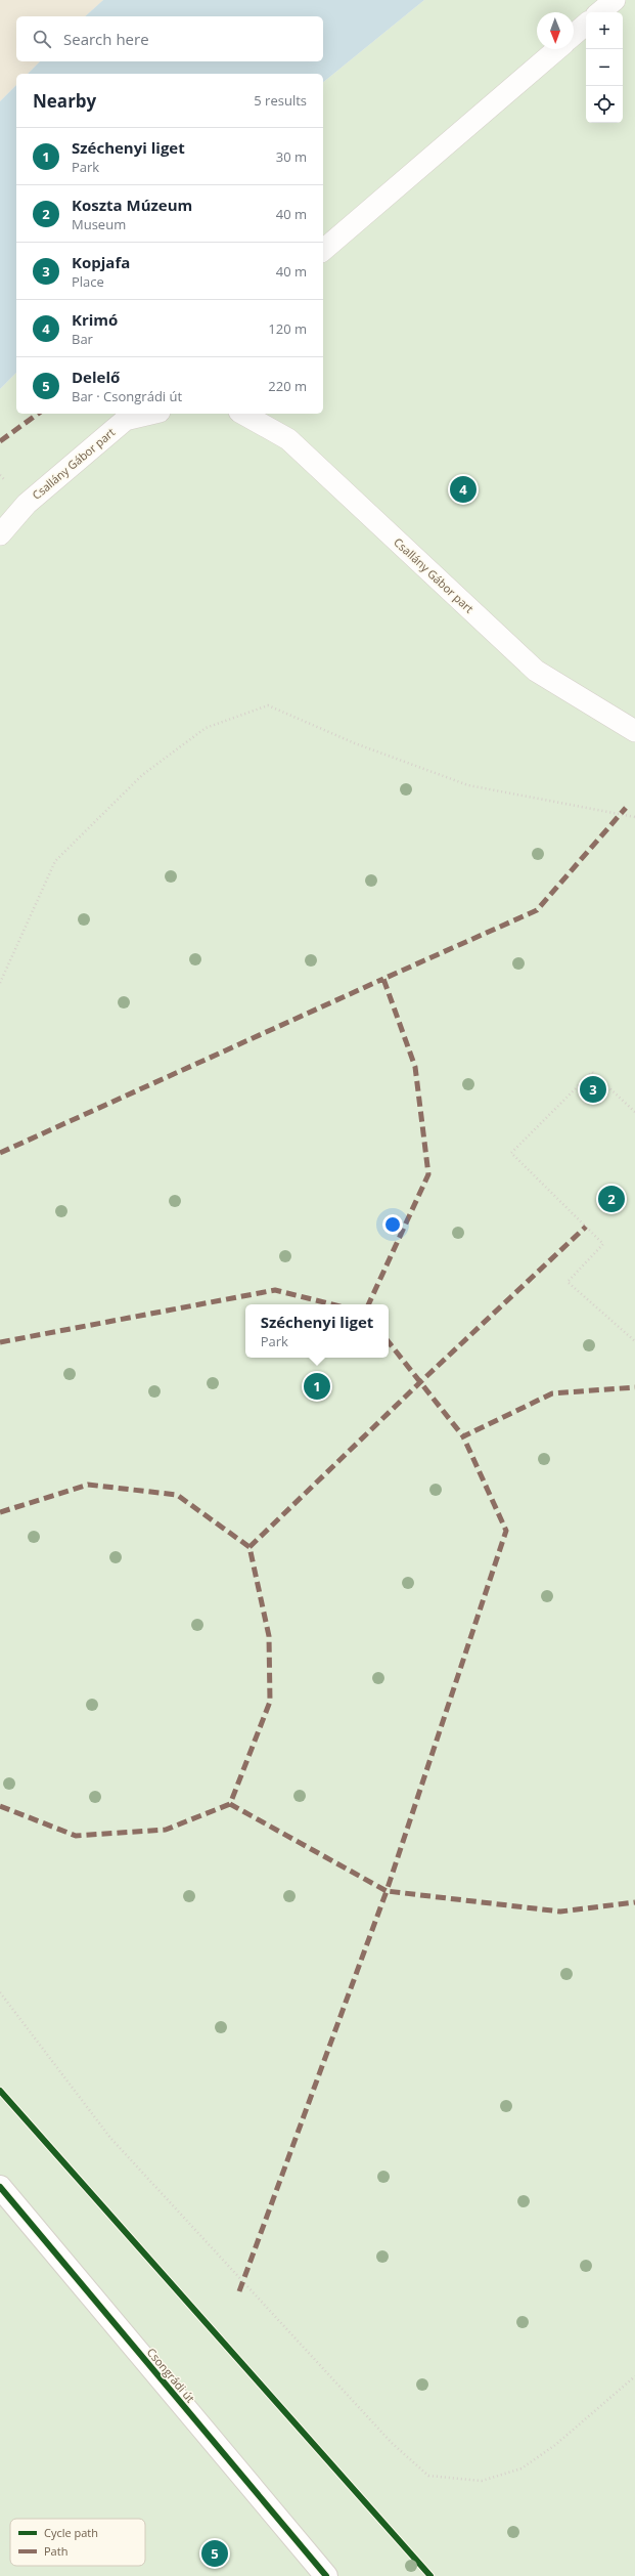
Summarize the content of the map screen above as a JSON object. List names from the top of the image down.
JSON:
{
  "streets": {
    "street": ["Csongrádi út"],
    "lane": ["Csallány Gábor part"]
  },
  "legend": ["Cycle path", "Path"],
  "north": "bottom",
  "page": {
    "map_buttons": ["+", "−"],
    "search": "Search here",
    "heading": ["Nearby", "5 results"],
    "list": [
      {
        "mark": "1",
        "name": "Széchenyi liget",
        "note": "Park",
        "value": "30 m"
      },
      {
        "mark": "2",
        "name": "Koszta Múzeum",
        "note": "Museum",
        "value": "40 m"
      },
      {
        "mark": "3",
        "name": "Kopjafa",
        "note": "Place",
        "value": "40 m"
      },
      {
        "mark": "4",
        "name": "Krimó",
        "note": "Bar",
        "value": "120 m"
      },
      {
        "mark": "5",
        "name": "Delelő",
        "note": "Bar · Csongrádi út",
        "value": "220 m"
      }
    ],
    "pins": [
      "4",
      "3",
      "2",
      "1",
      "5"
    ],
    "popup": ["Széchenyi liget", "Park"]
  }
}
